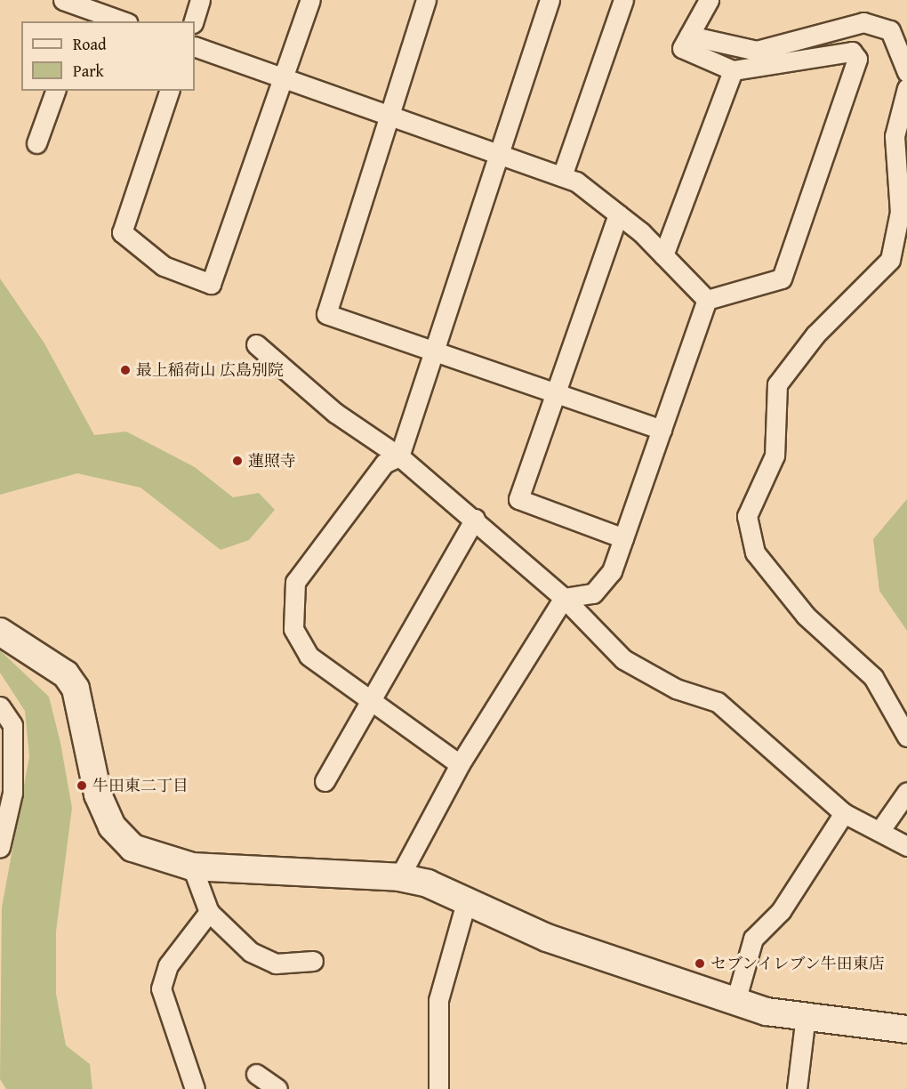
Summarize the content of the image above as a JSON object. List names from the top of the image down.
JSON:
{
  "places": [
    "最上稲荷山 広島別院",
    "蓮照寺",
    "牛田東二丁目",
    "セブンイレブン牛田東店"
  ],
  "legend": ["Road", "Park"]
}
